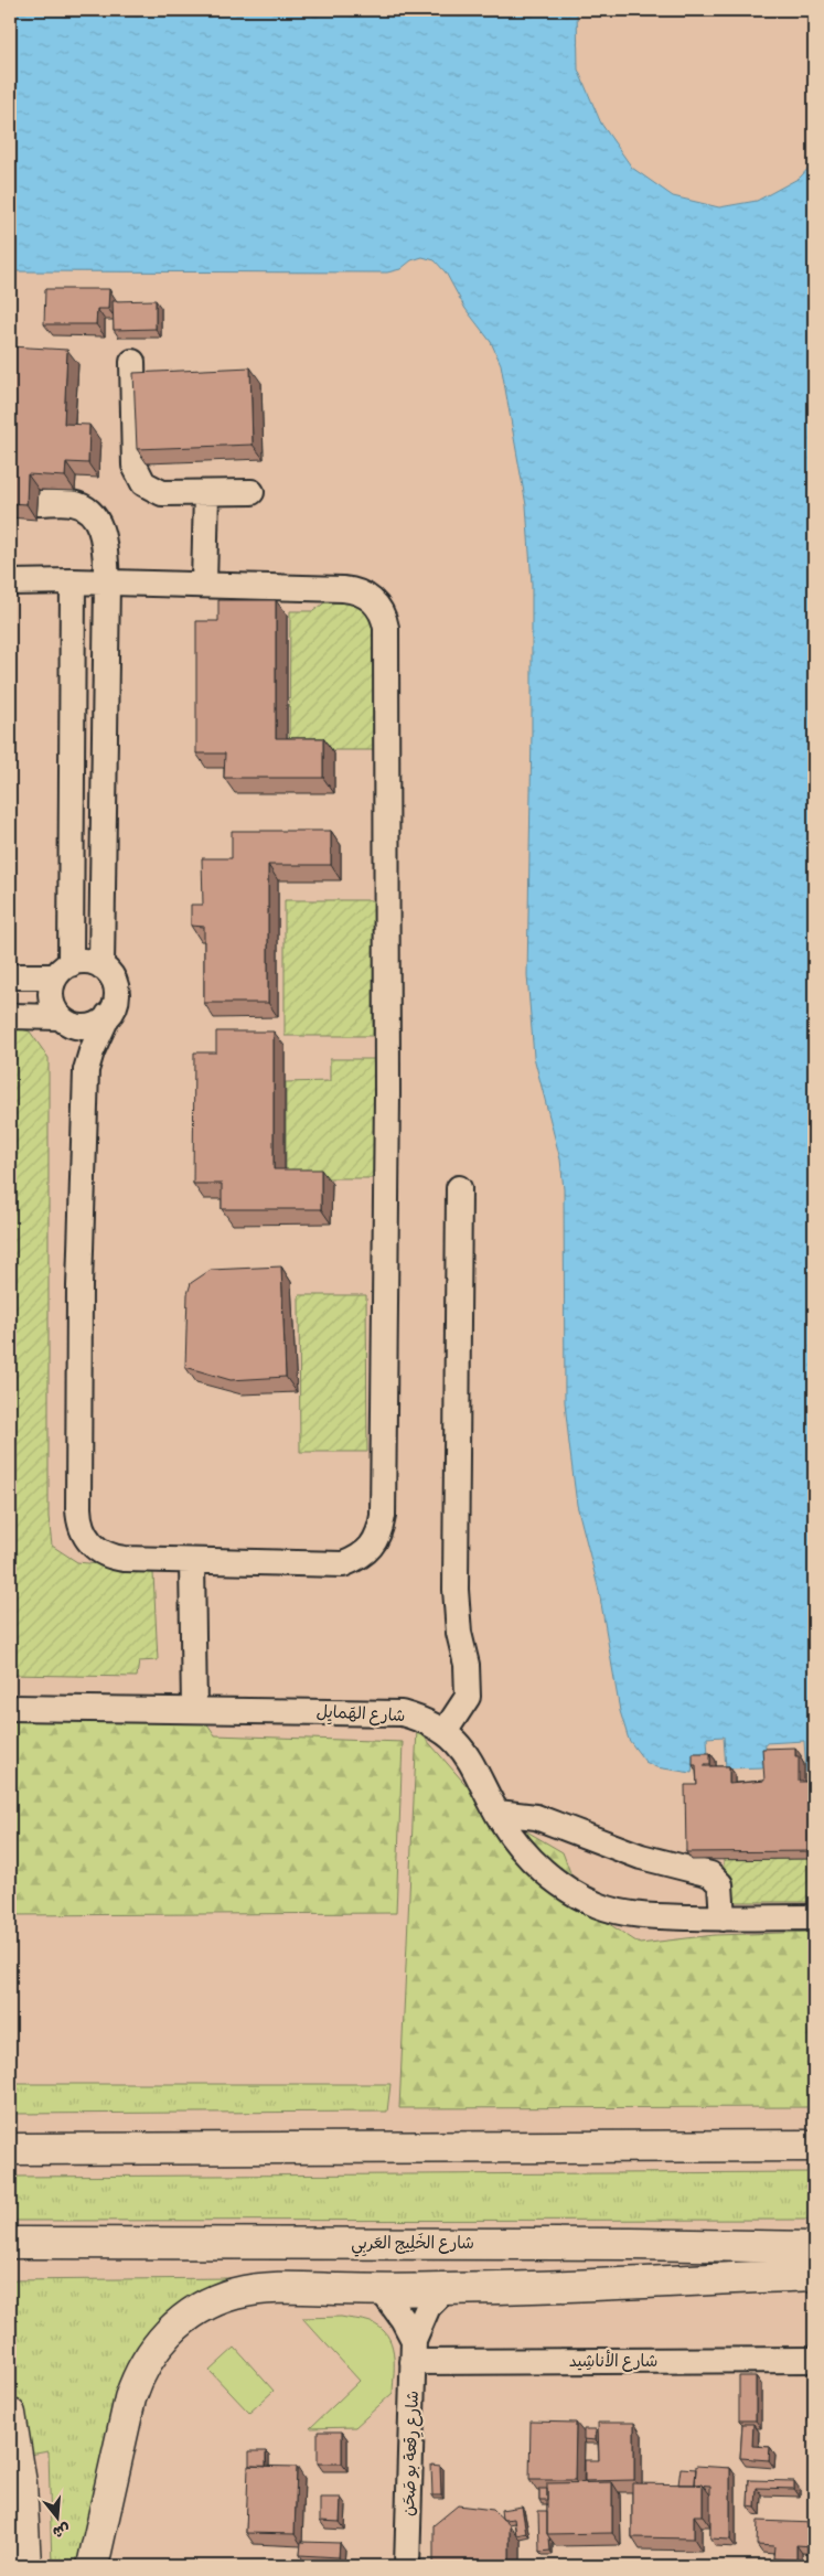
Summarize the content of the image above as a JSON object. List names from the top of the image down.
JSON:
{
  "streets": {
    "main road": ["شارع الخَلِيج العَربِي"],
    "street": ["شارع الهَمايِل", "شارع الأناشِيد", "شارع رِقعة بو صَحَن"]
  },
  "crossings": [
    ["شارع الأناشِيد", "شارع رِقعة بو صَحَن"]
  ],
  "north": "bottom"
}
